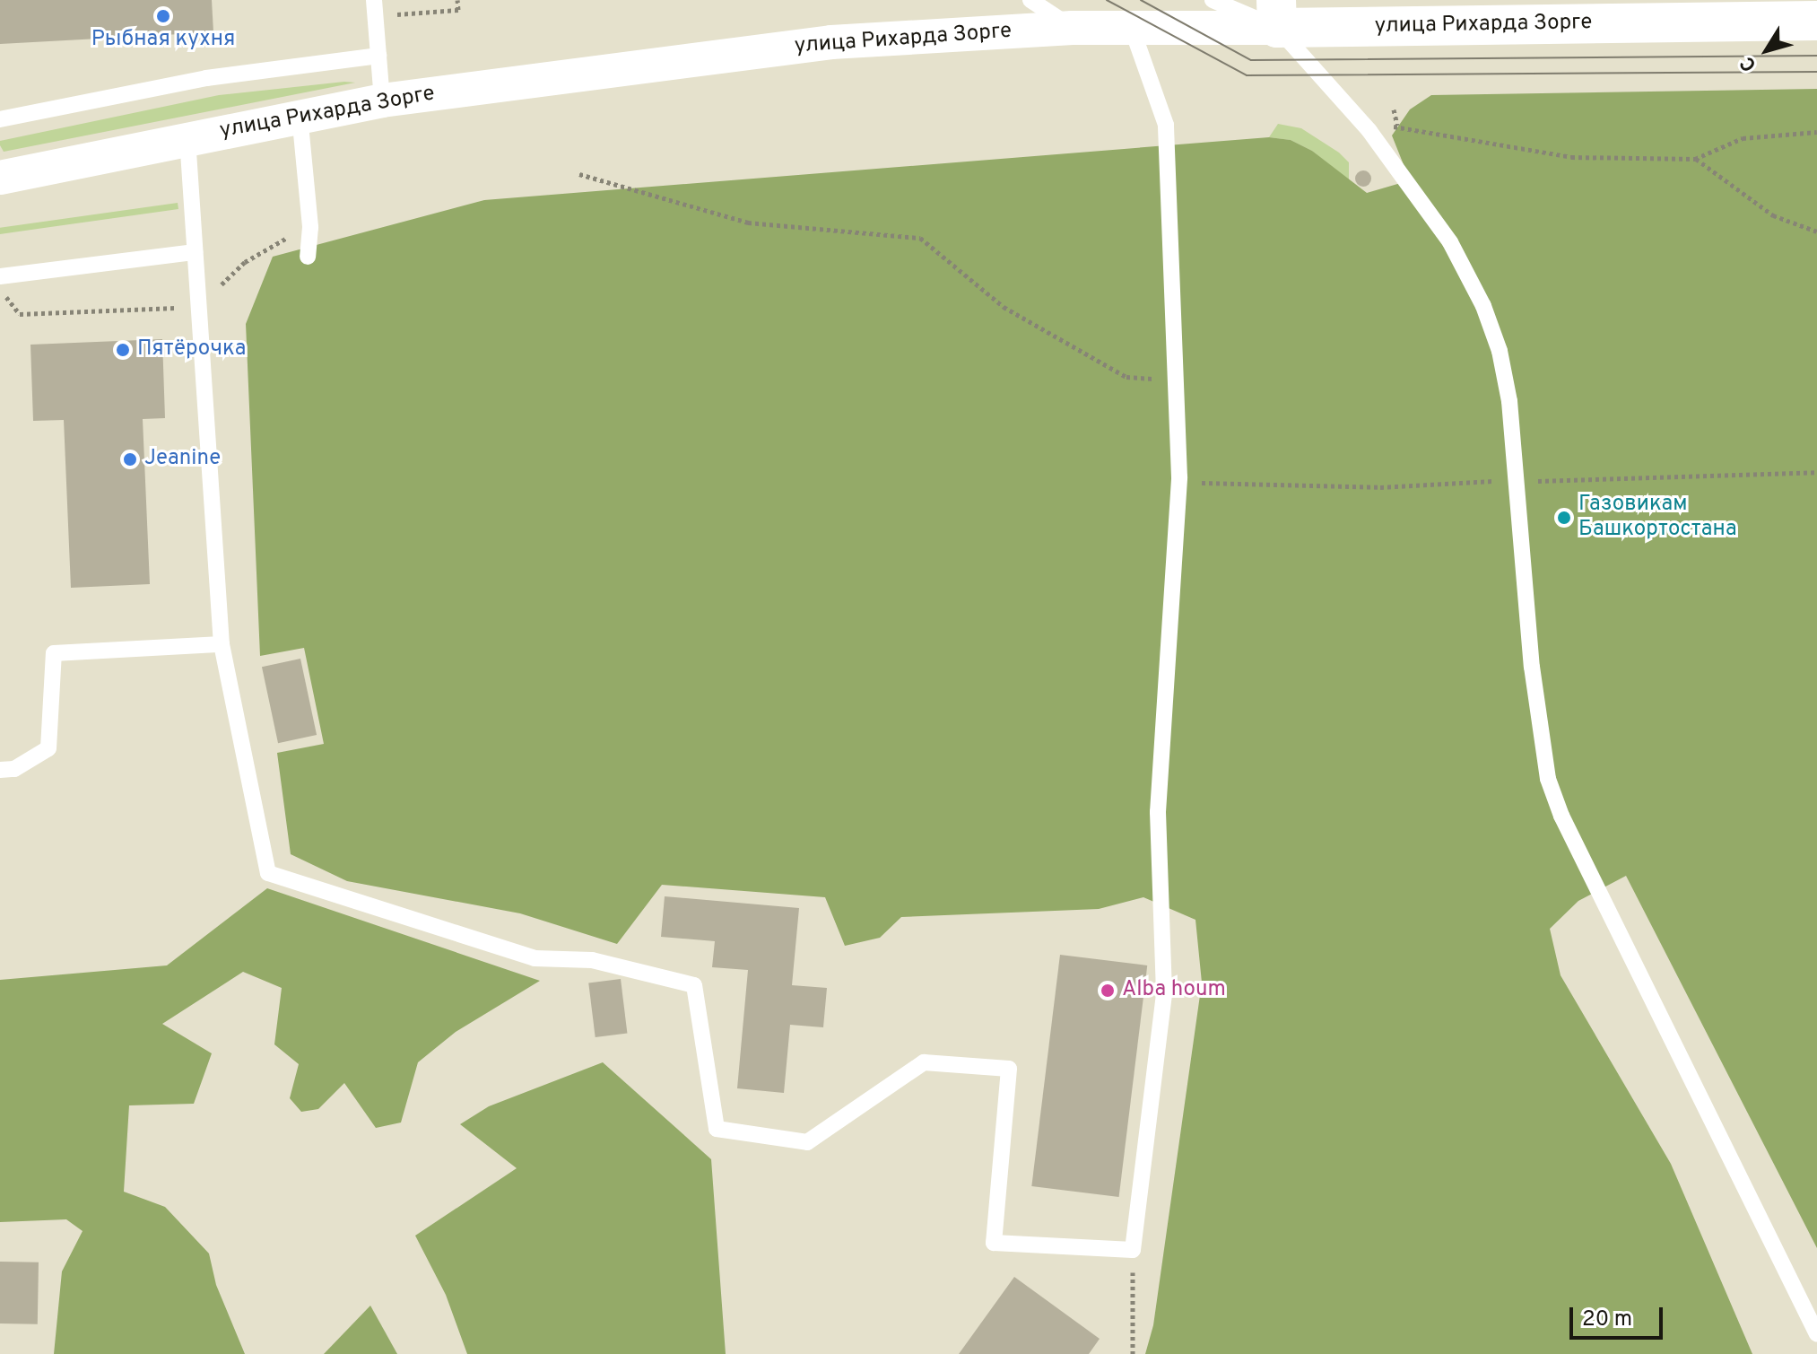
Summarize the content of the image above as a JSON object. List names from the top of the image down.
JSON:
{
  "streets": {
    "street": ["улица Рихарда Зорге"]
  },
  "places": [
    "Рыбная кухня",
    "Пятёрочка",
    "Jeanine",
    "Газовикам Башкортостана",
    "Alba houm"
  ],
  "scale_bar": "20 m",
  "north": "bottom left"
}
